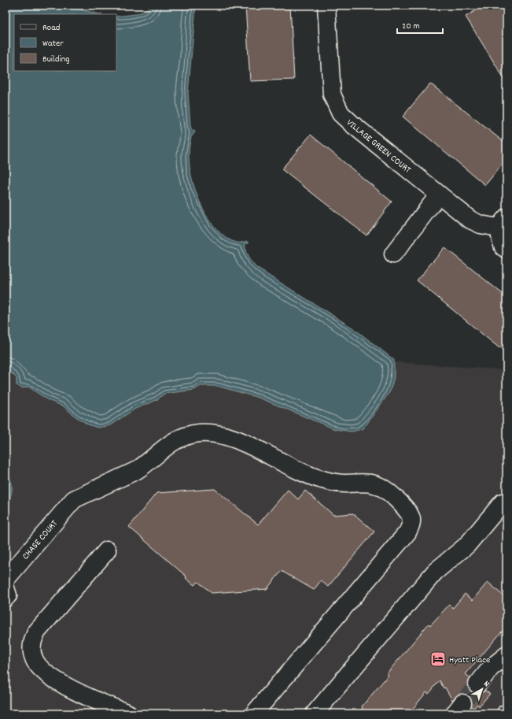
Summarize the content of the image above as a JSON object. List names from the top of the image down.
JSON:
{
  "streets": {
    "street": ["VILLAGE GREEN COURT", "CHASE COURT"]
  },
  "places": {
    "hotel": ["Hyatt Place"]
  },
  "legend": ["Road", "Water", "Building"],
  "scale_bar": "20 m",
  "north": "top right"
}
